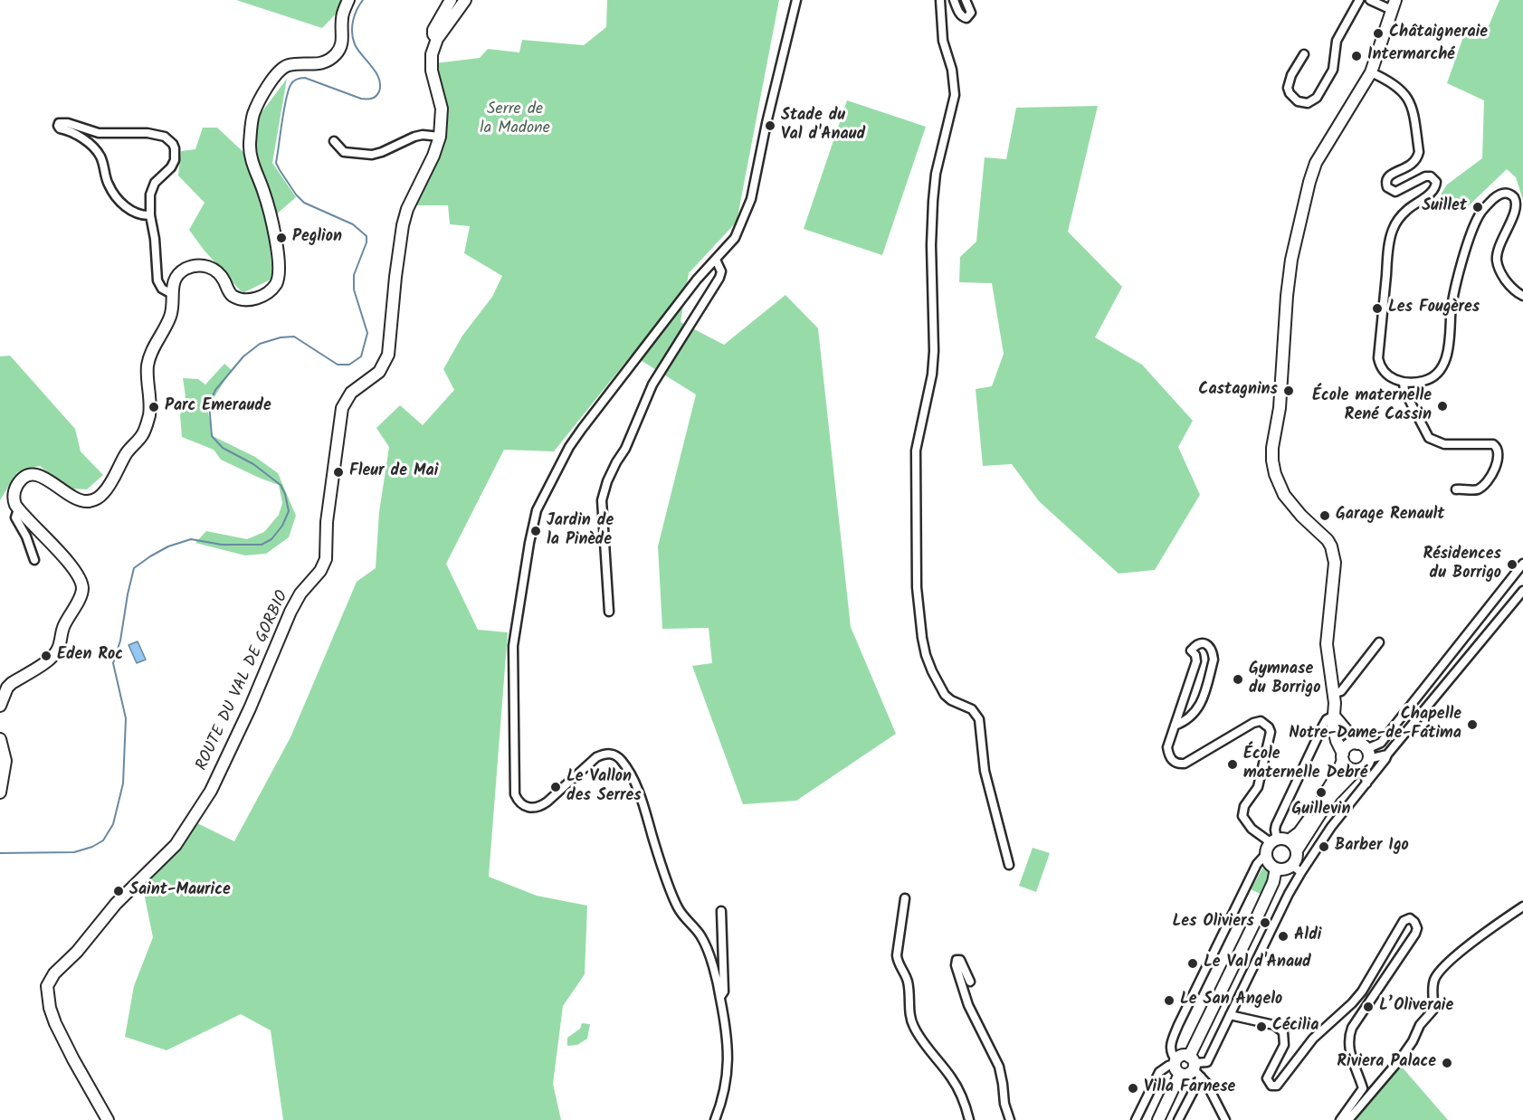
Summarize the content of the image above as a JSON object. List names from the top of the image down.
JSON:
{
  "streets": {
    "street": ["ROUTE DU VAL DE GORBIO"]
  },
  "parks": ["Serre de la Madone"],
  "places": [
    "Châtaigneraie",
    "Intermarché",
    "Stade du Val d'Anaud",
    "Suillet",
    "Peglion",
    "Les Fougères",
    "Castagnins",
    "École maternelle René Cassin",
    "Parc Emeraude",
    "Fleur de Mai",
    "Garage Renault",
    "Jardin de la Pinède",
    "Résidences du Borrigo",
    "Eden Roc",
    "Gymnase du Borrigo",
    "Chapelle Notre-Dame-de-Fátima",
    "École maternelle Debré",
    "Le Vallon des Serres",
    "Guillevin",
    "Barber Igo",
    "Saint-Maurice",
    "Les Oliviers",
    "Aldi",
    "Le Val d'Anaud",
    "Le San Angelo",
    "L’Oliveraie",
    "Cécilia",
    "Riviera Palace",
    "Villa Farnese"
  ]
}
